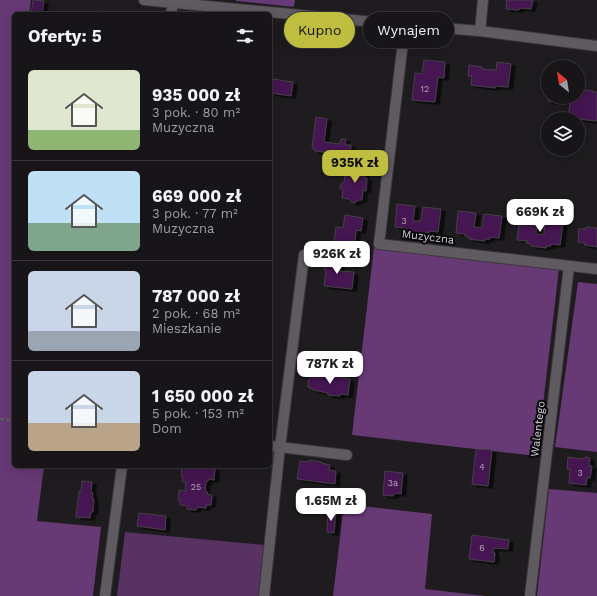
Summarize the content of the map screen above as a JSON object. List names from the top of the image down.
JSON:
{
  "streets": {
    "street": ["Muzyczna", "Walentego"]
  },
  "crossings": [
    ["Muzyczna", "Walentego"]
  ],
  "house_numbers": [
    "12",
    "3",
    "4",
    "3",
    "3a",
    "25",
    "6"
  ],
  "north": "top left",
  "page": {
    "chip": ["Kupno", "Wynajem"],
    "heading": "Oferty: 5",
    "list": [
      {
        "name": "935 000 zł",
        "note": "3 pok. · 80 m² · Muzyczna"
      },
      {
        "name": "669 000 zł",
        "note": "3 pok. · 77 m² · Muzyczna"
      },
      {
        "name": "787 000 zł",
        "note": "2 pok. · 68 m² · Mieszkanie"
      },
      {
        "name": "1 650 000 zł",
        "note": "5 pok. · 153 m² · Dom"
      }
    ],
    "price": [
      "935K zł",
      "669K zł",
      "926K zł",
      "787K zł",
      "1.65M zł"
    ]
  }
}
